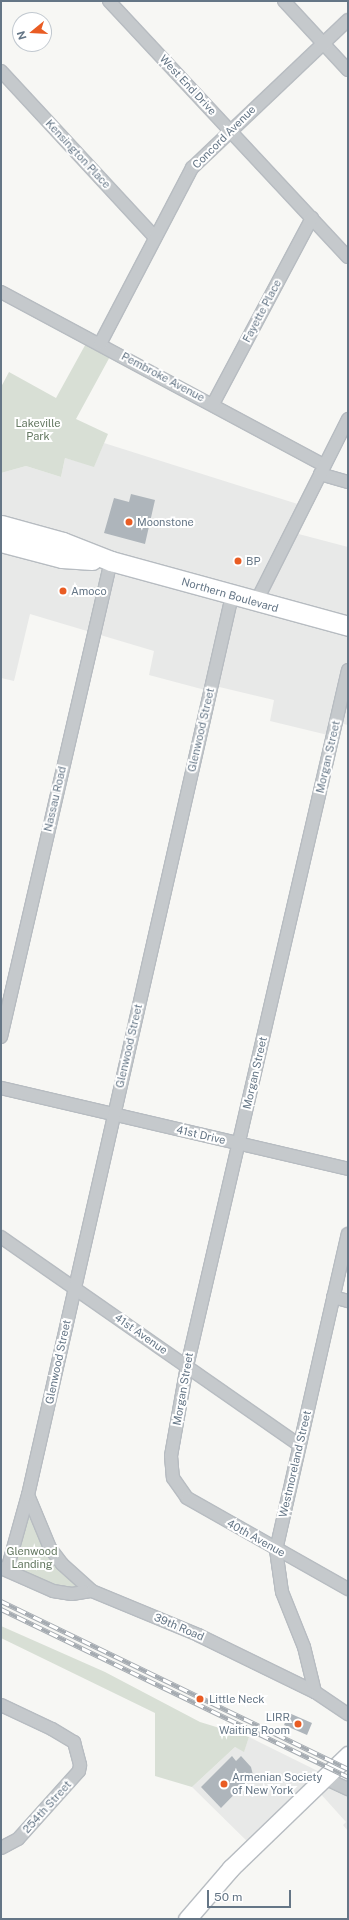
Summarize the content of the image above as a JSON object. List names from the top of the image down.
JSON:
{
  "streets": {
    "main road": ["Northern Boulevard"],
    "street": [
      "West End Drive",
      "Concord Avenue",
      "Kensington Place",
      "Fayette Place",
      "Pembroke Avenue",
      "Glenwood Street",
      "Morgan Street",
      "Nassau Road",
      "41st Drive",
      "41st Avenue",
      "Westmoreland Street",
      "40th Avenue",
      "39th Road",
      "254th Street"
    ]
  },
  "crossings": [
    ["West End Drive", "Concord Avenue"],
    ["West End Drive", "Fayette Place"],
    ["Concord Avenue", "Kensington Place"],
    ["Concord Avenue", "Pembroke Avenue"],
    ["Fayette Place", "Pembroke Avenue"],
    ["Northern Boulevard", "Glenwood Street"],
    ["Northern Boulevard", "Nassau Road"],
    ["Glenwood Street", "41st Drive"],
    ["Glenwood Street", "41st Avenue"],
    ["Morgan Street", "41st Drive"],
    ["Morgan Street", "41st Avenue"],
    ["Morgan Street", "40th Avenue"],
    ["41st Avenue", "Westmoreland Street"],
    ["Westmoreland Street", "40th Avenue"],
    ["Westmoreland Street", "39th Road"]
  ],
  "parks": ["Lakeville Park", "Glenwood Landing"],
  "places": [
    "Moonstone",
    "BP",
    "Amoco",
    "Little Neck",
    "LIRR Waiting Room",
    "Armenian Society of New York"
  ],
  "scale_bar": "50 m",
  "north": "left"
}
